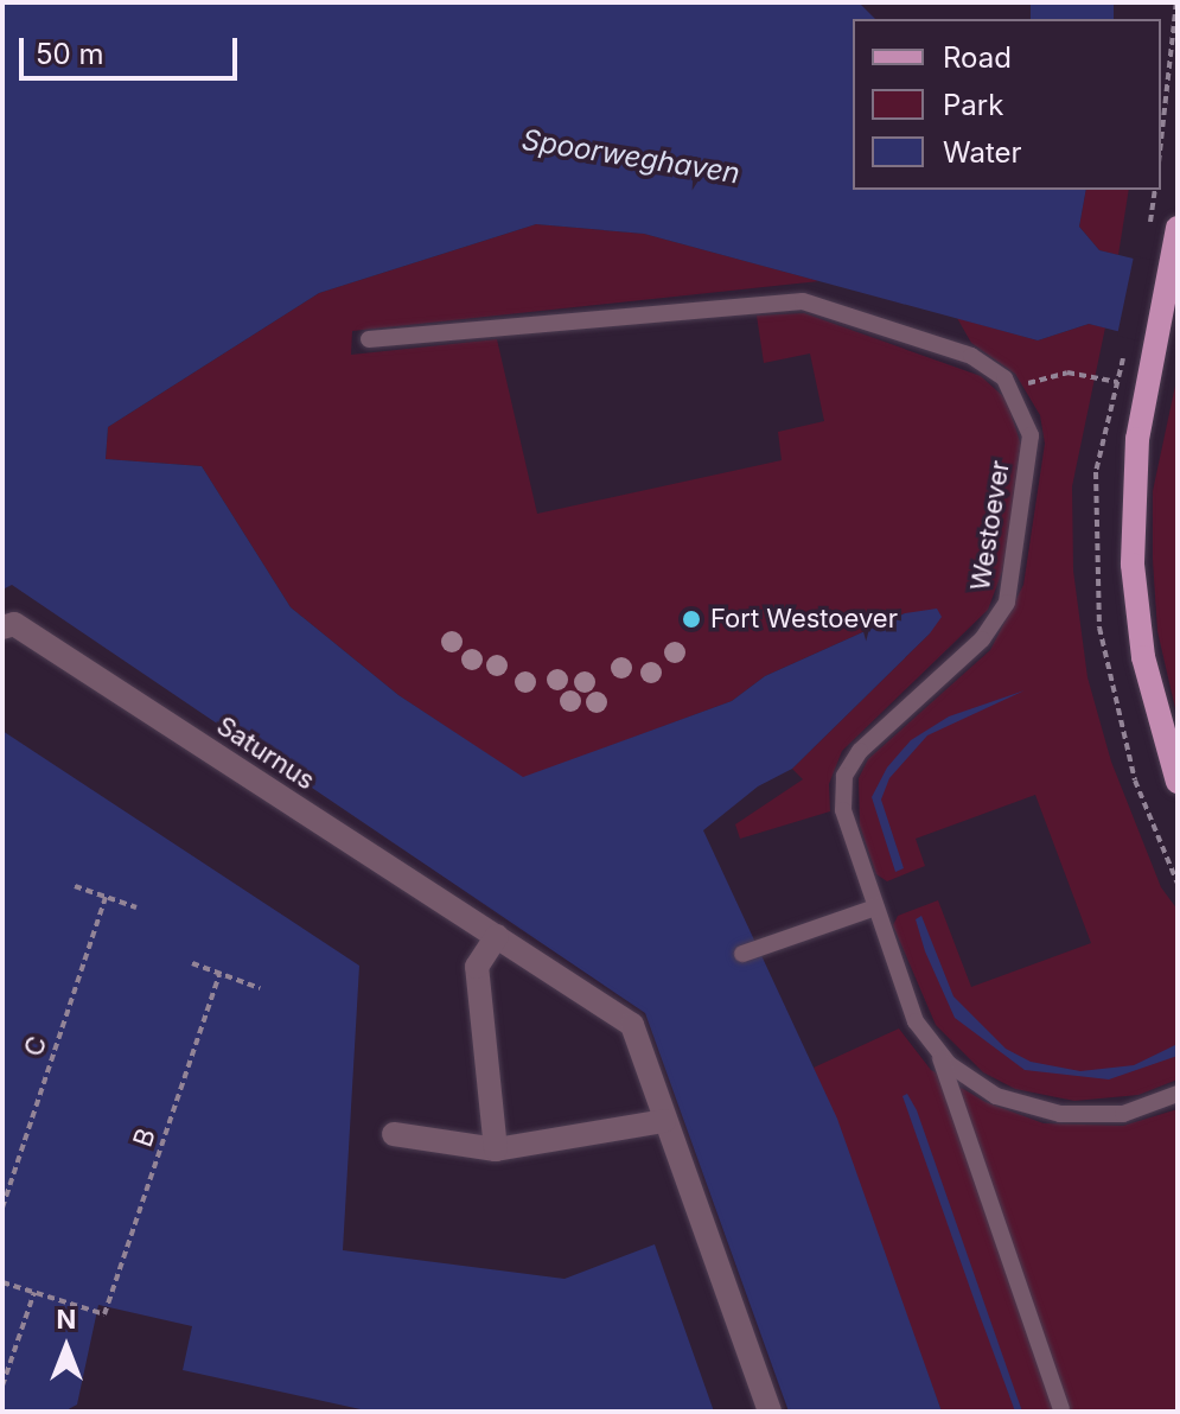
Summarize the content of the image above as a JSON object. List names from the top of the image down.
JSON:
{
  "streets": {
    "street": ["Saturnus"],
    "lane": ["Westoever"],
    "path": ["C", "B"]
  },
  "water": ["Spoorweghaven"],
  "places": ["Fort Westoever"],
  "legend": ["Road", "Park", "Water"],
  "scale_bar": "50 m",
  "north": "top"
}
